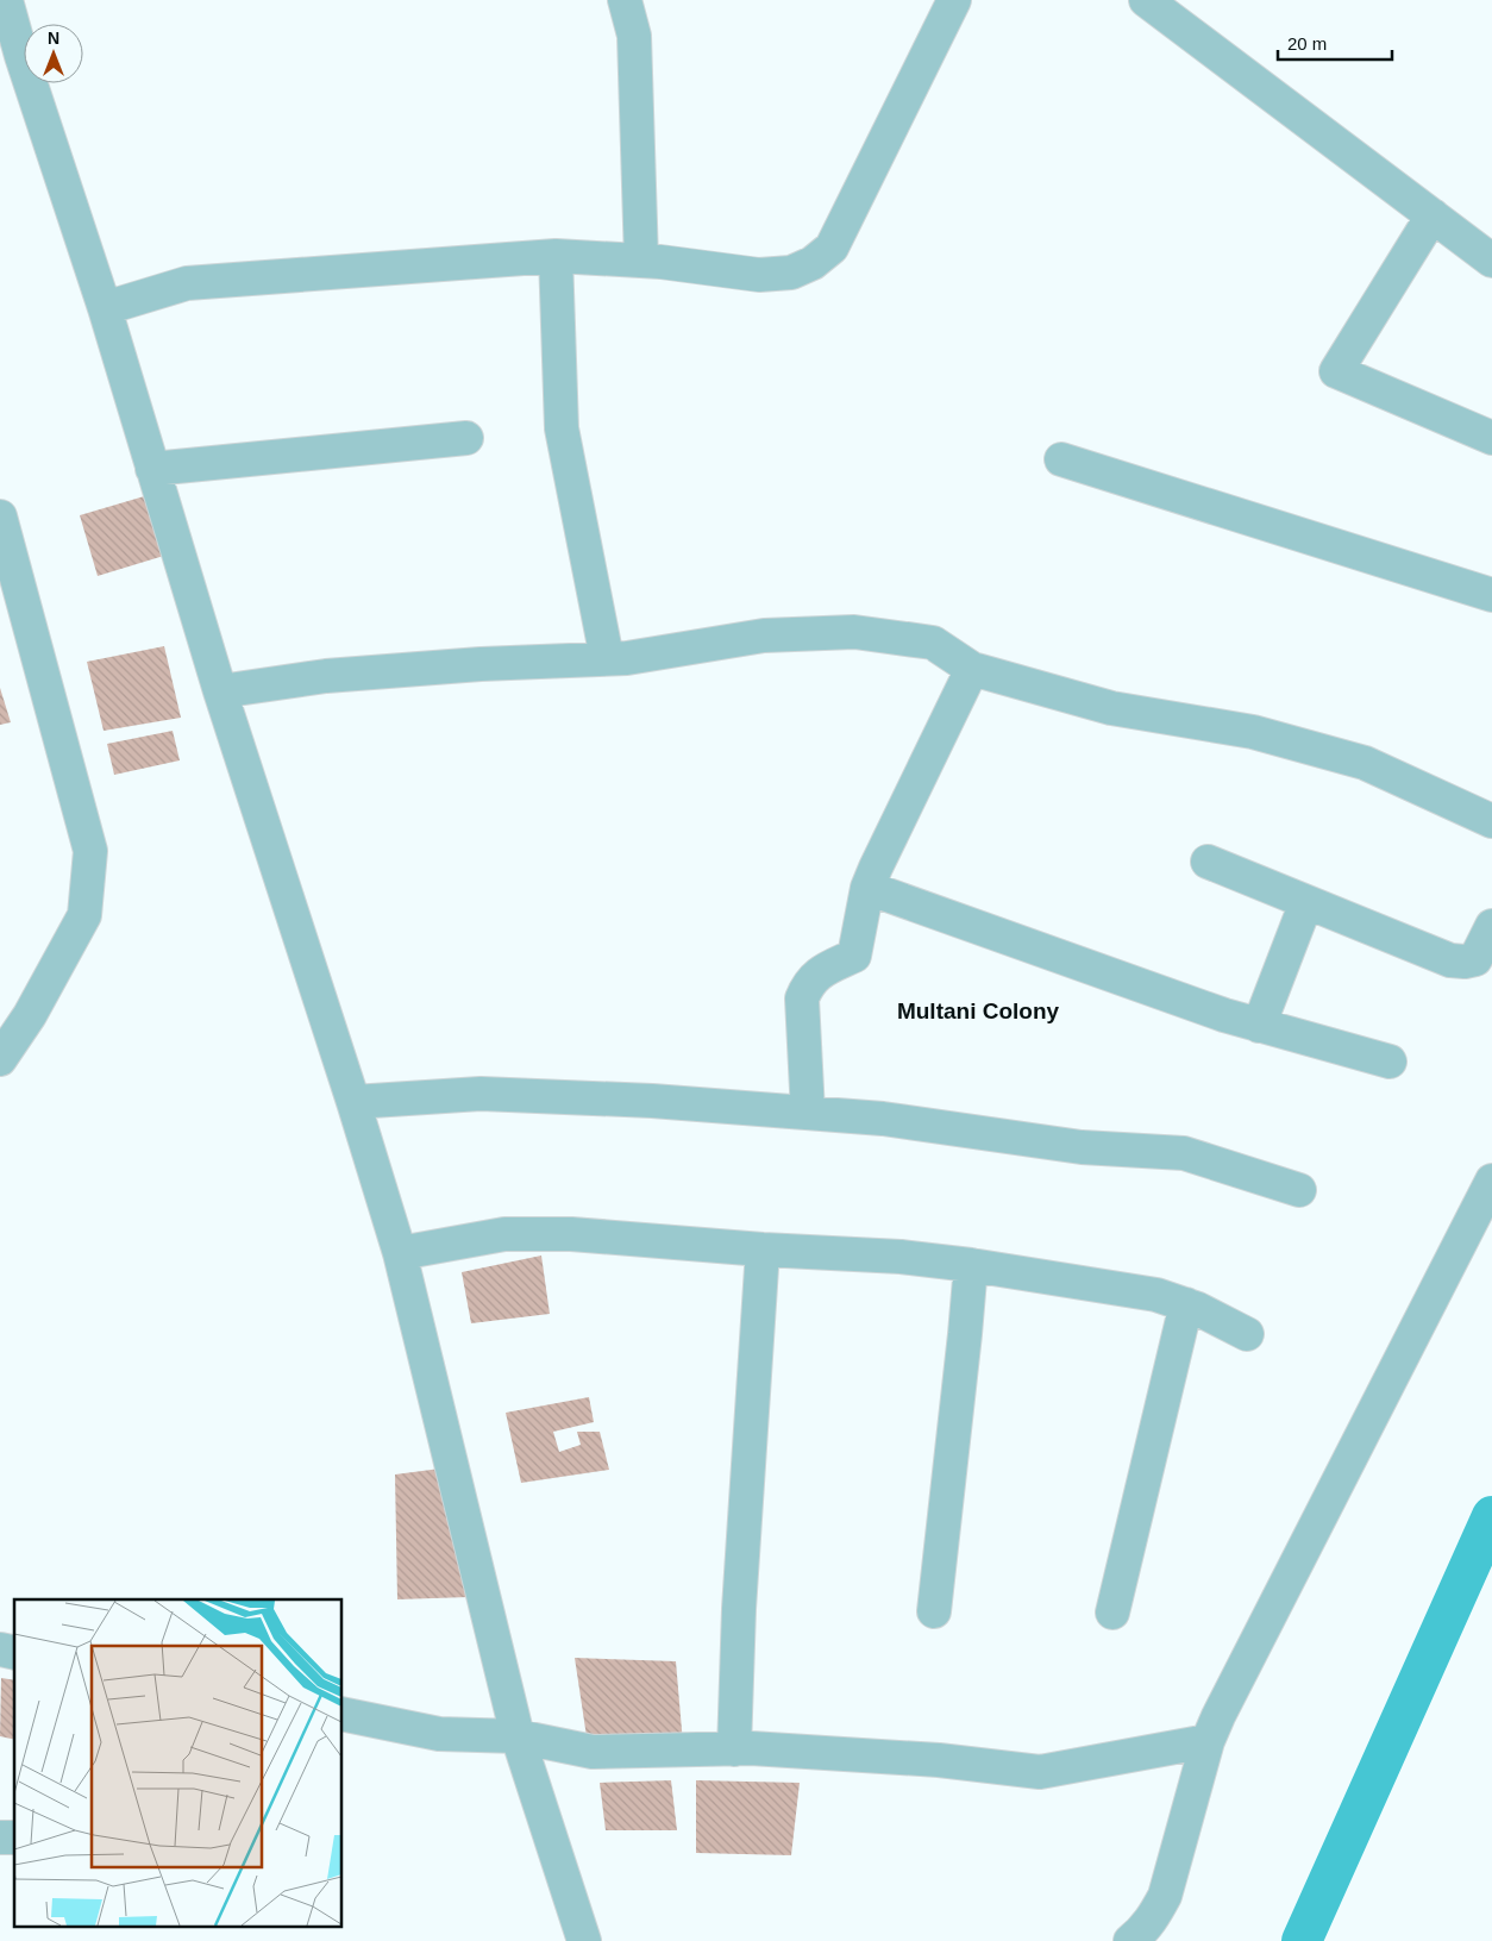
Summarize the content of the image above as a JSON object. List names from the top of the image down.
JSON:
{
  "districts": ["Multani Colony"],
  "scale_bar": "20 m",
  "north": "top"
}
